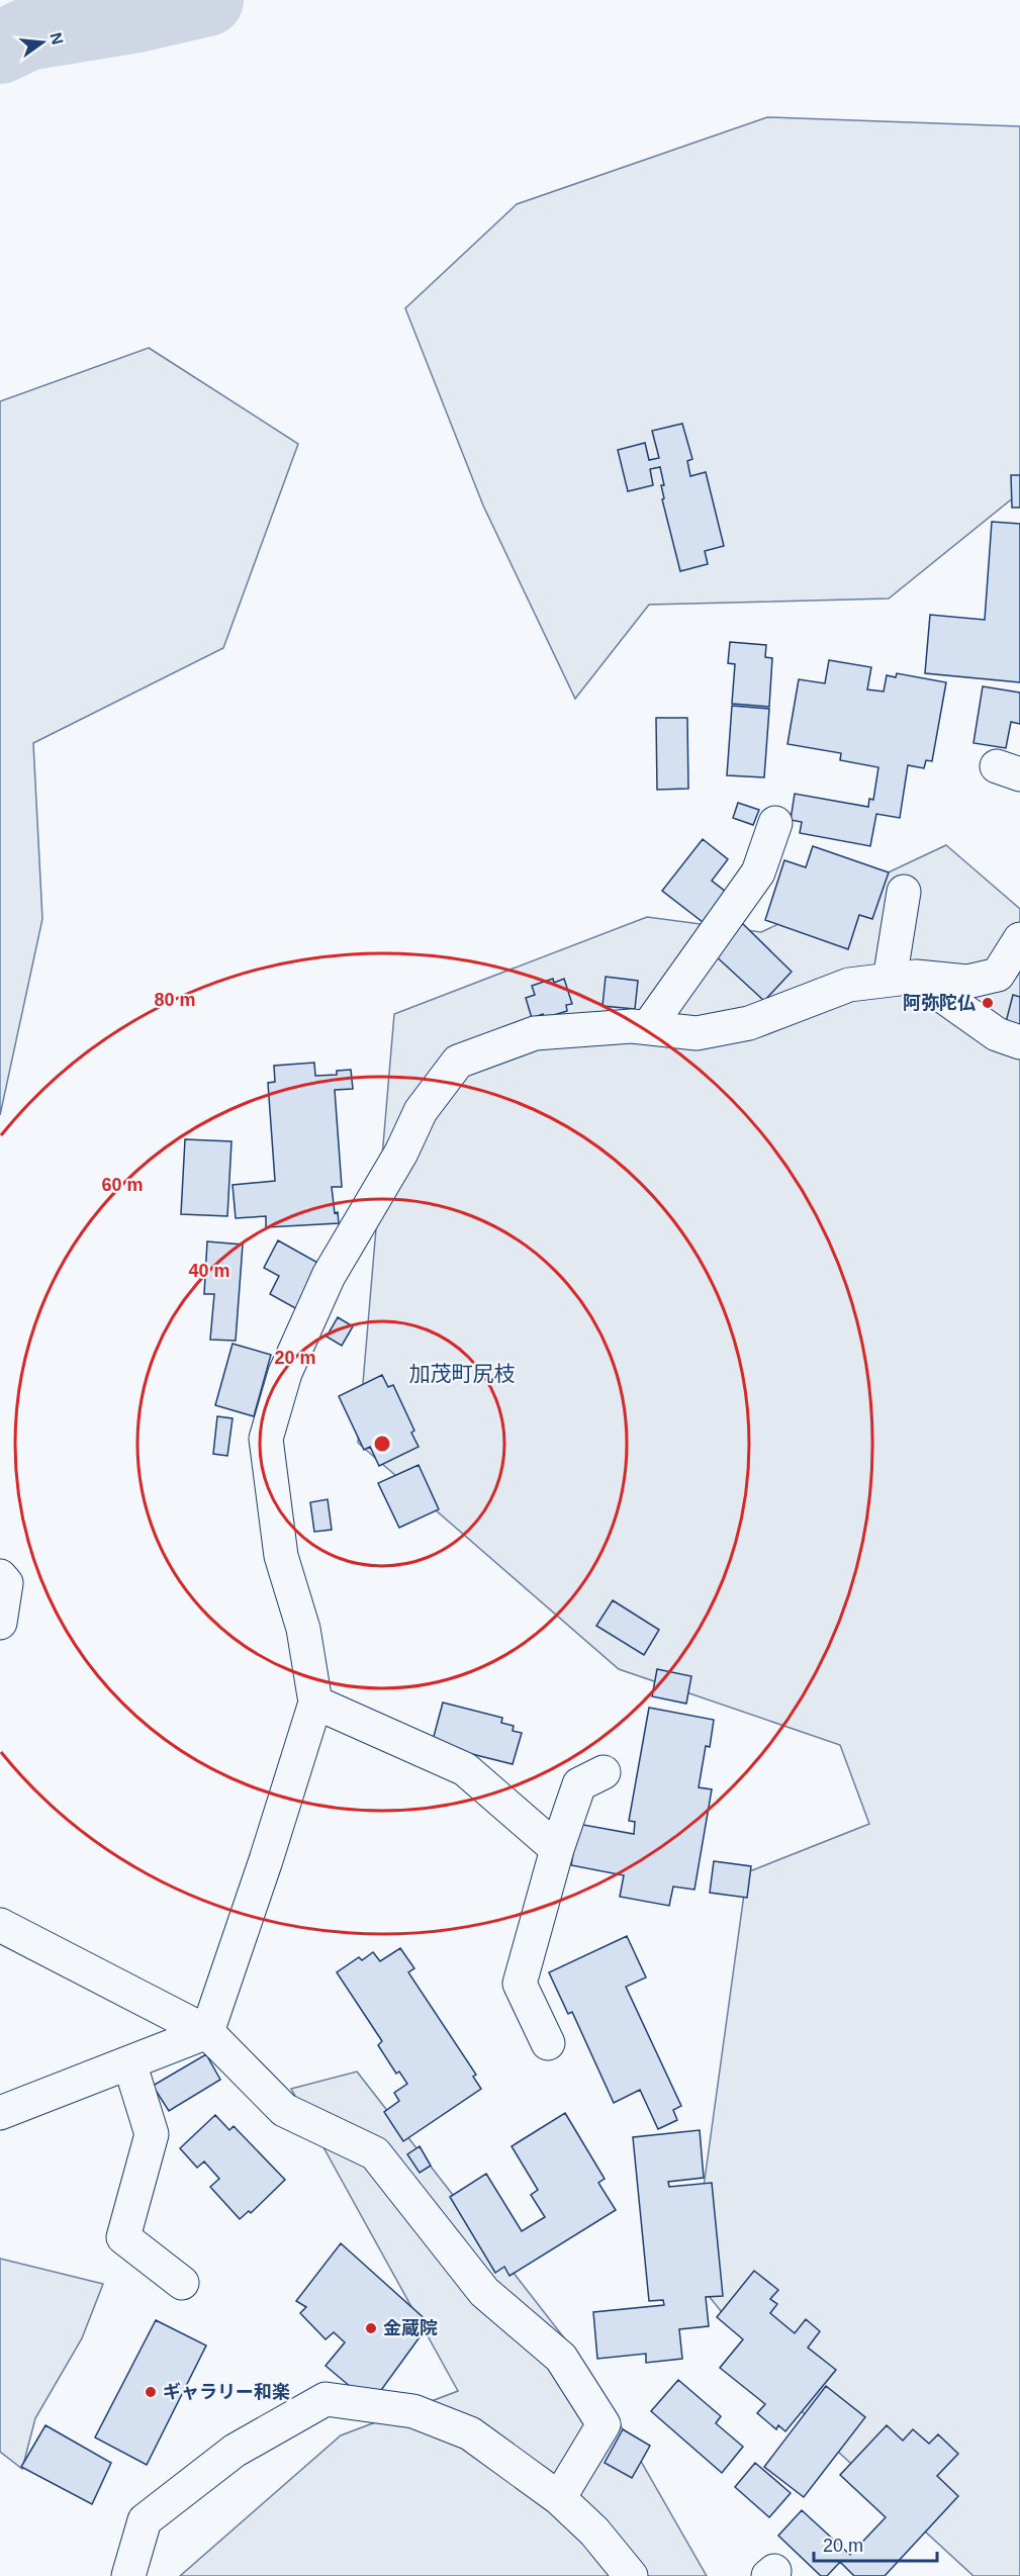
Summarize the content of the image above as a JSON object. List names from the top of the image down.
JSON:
{
  "districts": ["加茂町尻枝"],
  "places": ["阿弥陀仏", "金蔵院", "ギャラリー和楽"],
  "scale_bar": "20 m",
  "north": "right",
  "rings": [
    "80 m",
    "60 m",
    "40 m",
    "20 m"
  ]
}
